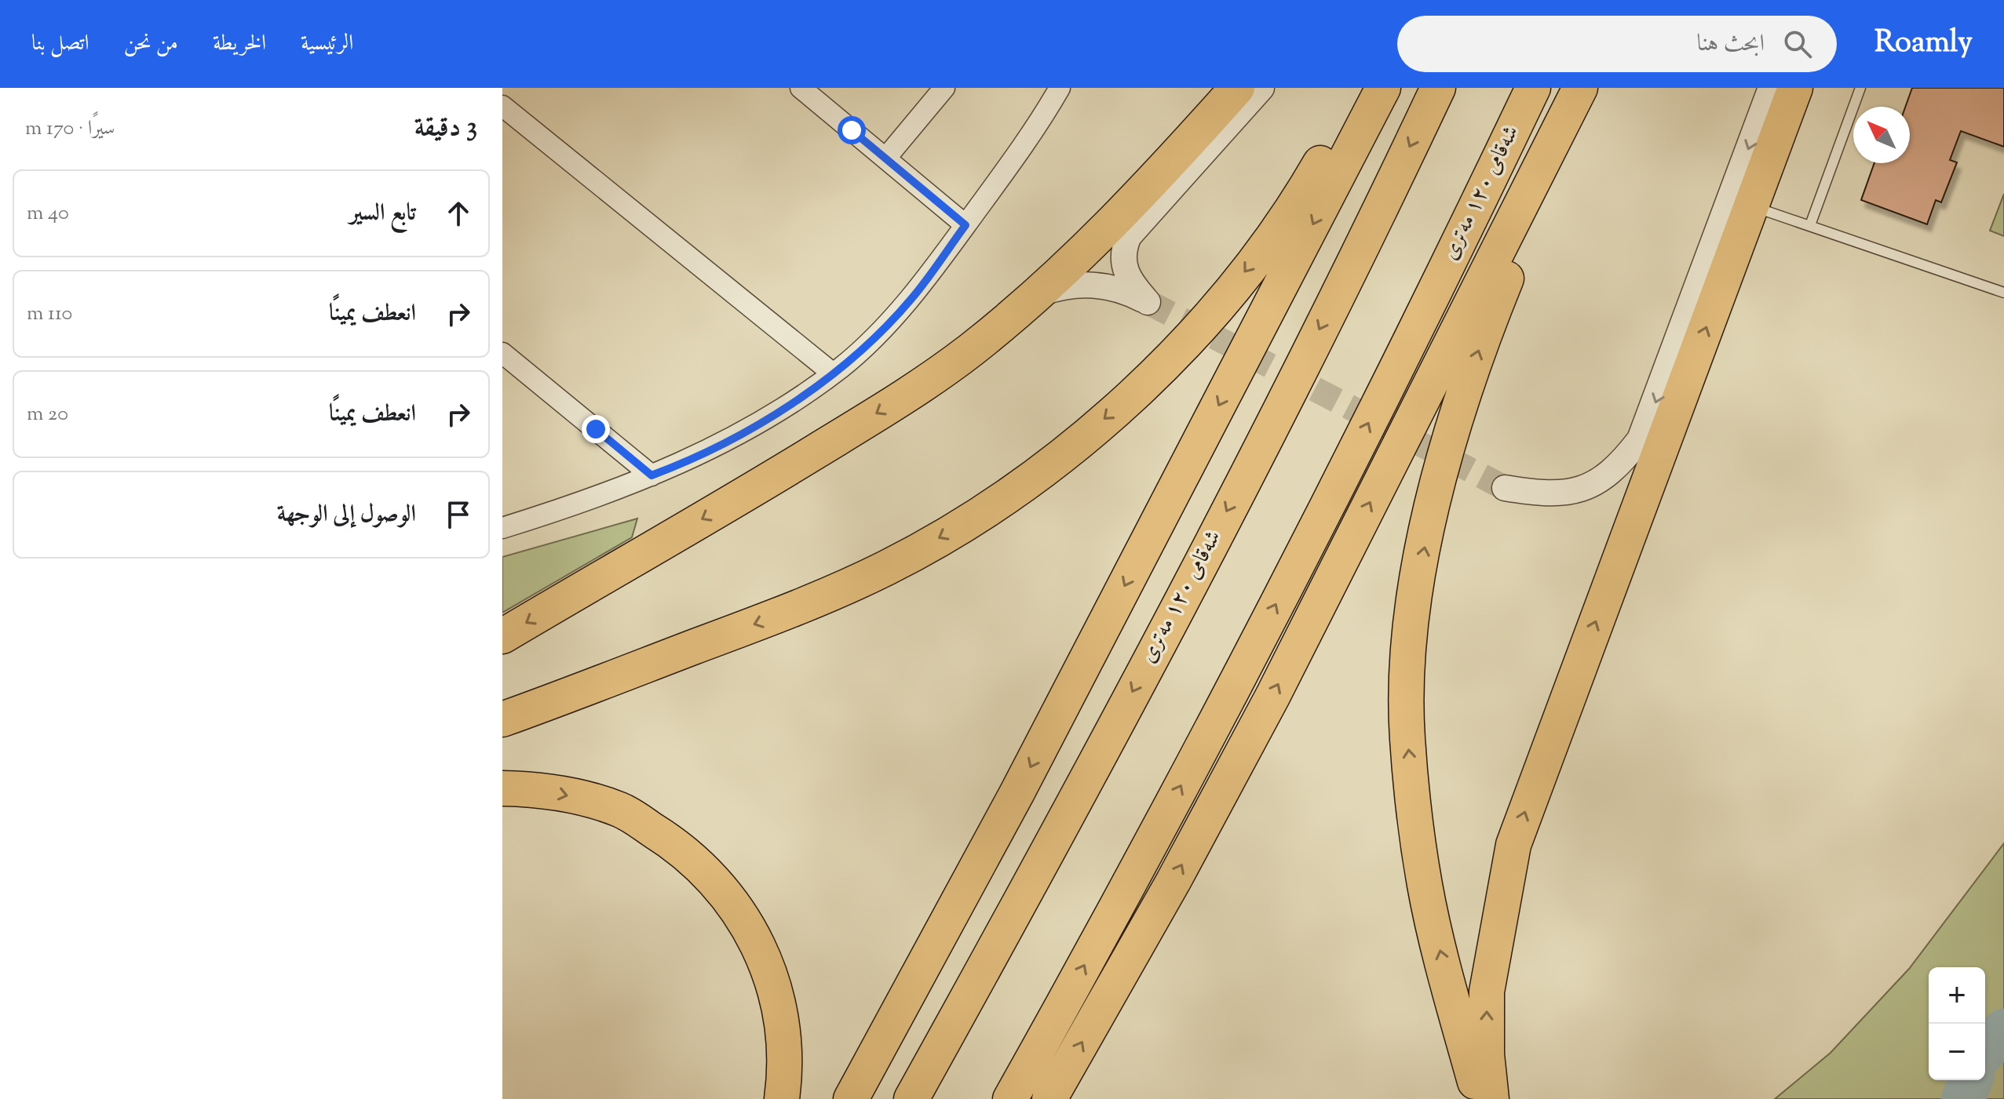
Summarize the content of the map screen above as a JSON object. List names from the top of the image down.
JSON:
{
  "streets": {
    "highway": ["شەقامی ١٢٠ مەتری"]
  },
  "north": "top left",
  "page": {
    "header": "Roamly",
    "search": "ابحث هنا",
    "nav": [
      "الرئيسية",
      "الخريطة",
      "من نحن",
      "اتصل بنا"
    ],
    "heading": ["3 دقيقة", "سيرًا · 170 m"],
    "list": [
      ["تابع السير", "40 m"],
      ["انعطف يمينًا", "110 m"],
      ["انعطف يمينًا", "20 m"],
      "الوصول إلى الوجهة"
    ],
    "map_buttons": ["+", "−"]
  }
}
